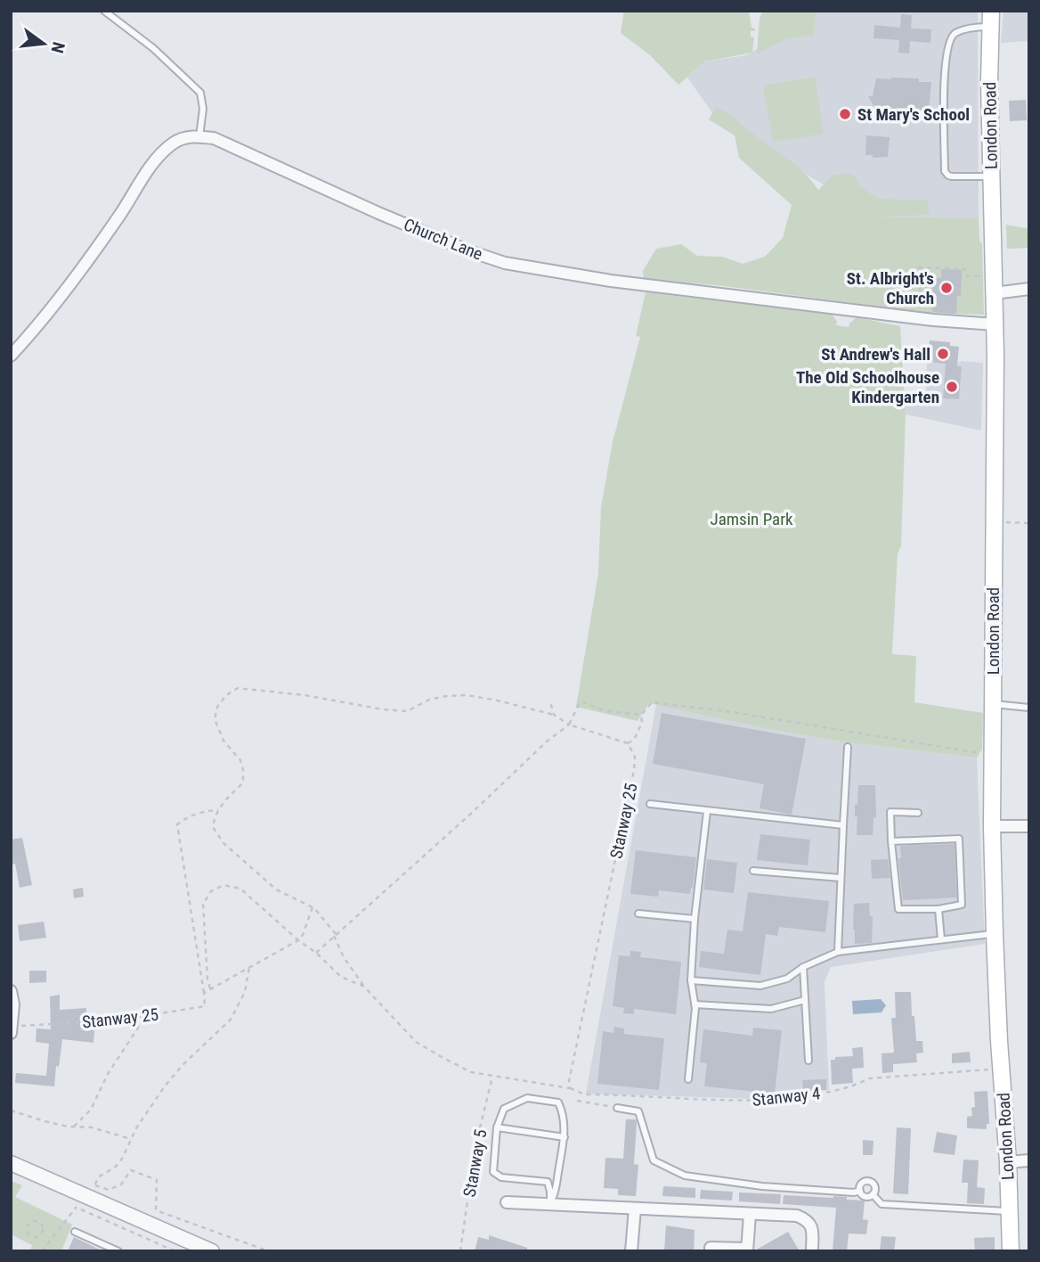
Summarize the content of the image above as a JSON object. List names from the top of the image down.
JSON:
{
  "streets": {
    "main road": ["London Road"],
    "street": ["Church Lane"],
    "path": ["Stanway 25", "Stanway 4", "Stanway 5"]
  },
  "crossings": [
    ["London Road", "Church Lane"],
    ["London Road", "Stanway 4"],
    ["Stanway 25", "Stanway 4"]
  ],
  "parks": ["Jamsin Park"],
  "places": [
    "St Mary's School",
    "St. Albright's Church",
    "St Andrew's Hall",
    "The Old Schoolhouse Kindergarten"
  ],
  "north": "right"
}
